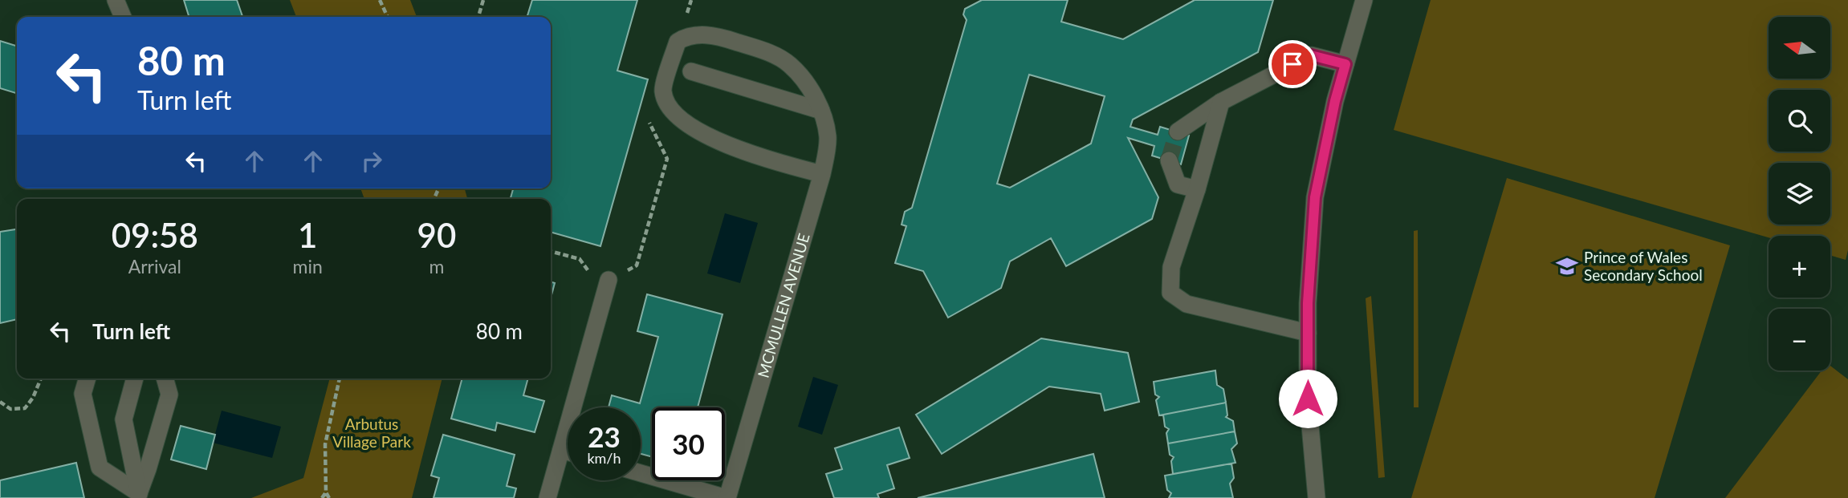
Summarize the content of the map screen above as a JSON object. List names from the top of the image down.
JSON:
{
  "streets": {
    "street": ["MCMULLEN AVENUE"]
  },
  "parks": ["Arbutus Village Park"],
  "places": {
    "school or university": ["Prince of Wales Secondary School"]
  },
  "north": "left",
  "page": {
    "map_buttons": ["+", "−"],
    "turn": ["80 m", "Turn left"],
    "eta": [
      "09:58",
      "Arrival",
      "1",
      "min",
      "90",
      "m"
    ],
    "list": [
      {
        "name": "Turn left",
        "value": "80 m"
      }
    ],
    "speed": "23 km/h",
    "limit": "30"
  }
}
